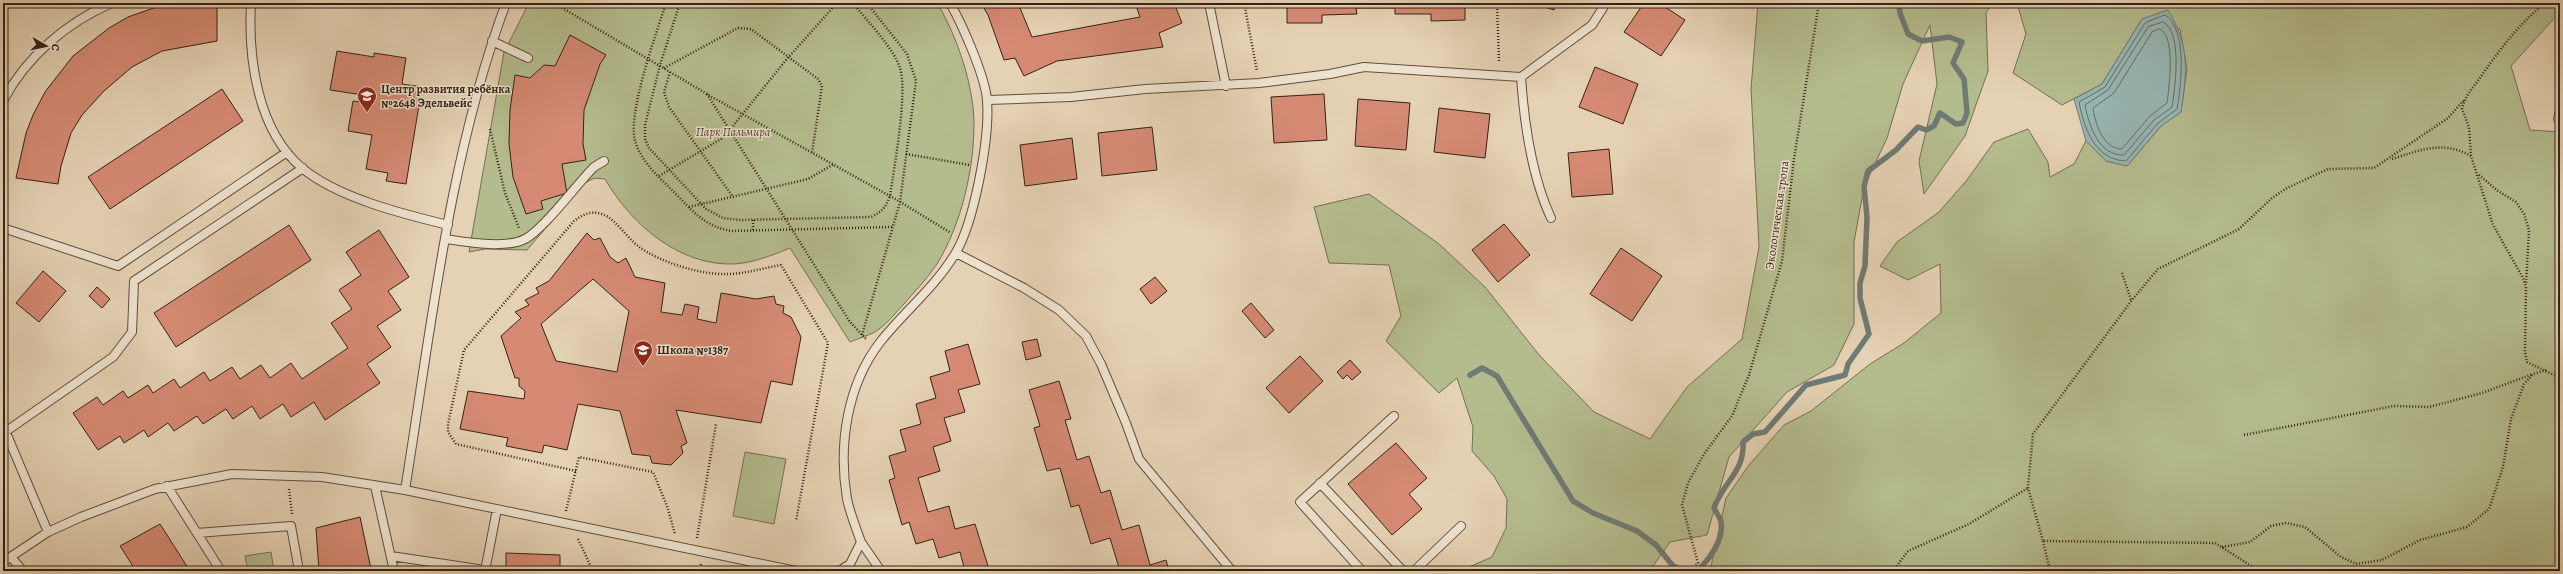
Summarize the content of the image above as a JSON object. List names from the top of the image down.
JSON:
{
  "streets": {
    "path": ["Экологическая тропа"]
  },
  "parks": ["Парк Пальмира"],
  "places": {
    "school or university": ["Центр развития ребёнка №2648 Эдельвейс", "Школа №1387"]
  },
  "north": "right"
}
